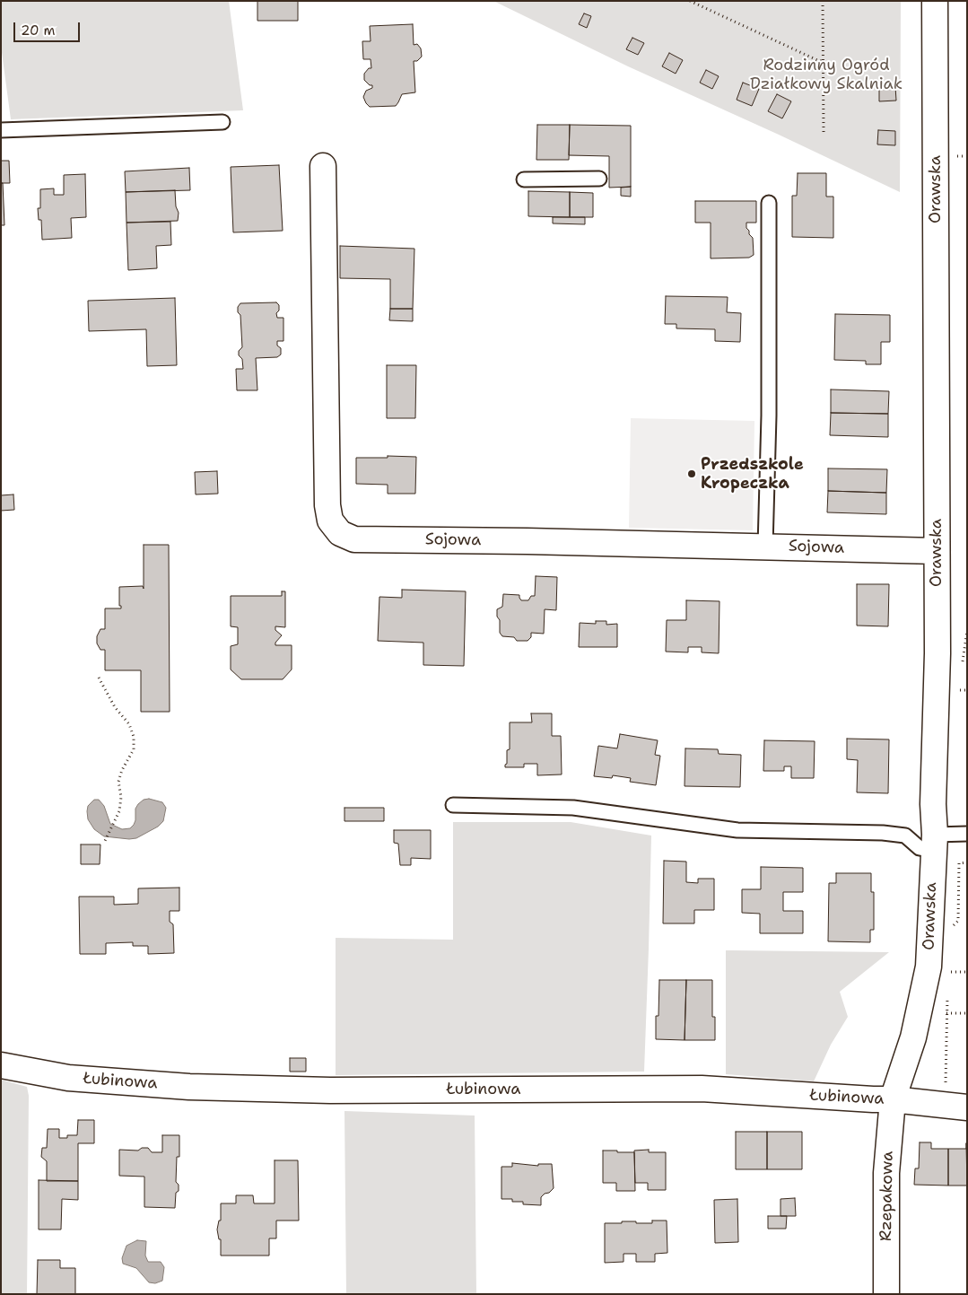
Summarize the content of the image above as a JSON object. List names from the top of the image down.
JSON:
{
  "streets": {
    "street": [
      "Orawska",
      "Sojowa",
      "Łubinowa",
      "Rzepakowa"
    ]
  },
  "crossings": [
    ["Orawska", "Sojowa"],
    ["Orawska", "Łubinowa"],
    ["Orawska", "Rzepakowa"],
    ["Łubinowa", "Rzepakowa"]
  ],
  "parks": ["Rodzinny Ogród Działkowy Skalniak"],
  "places": ["Przedszkole Kropeczka"],
  "scale_bar": "20 m"
}
